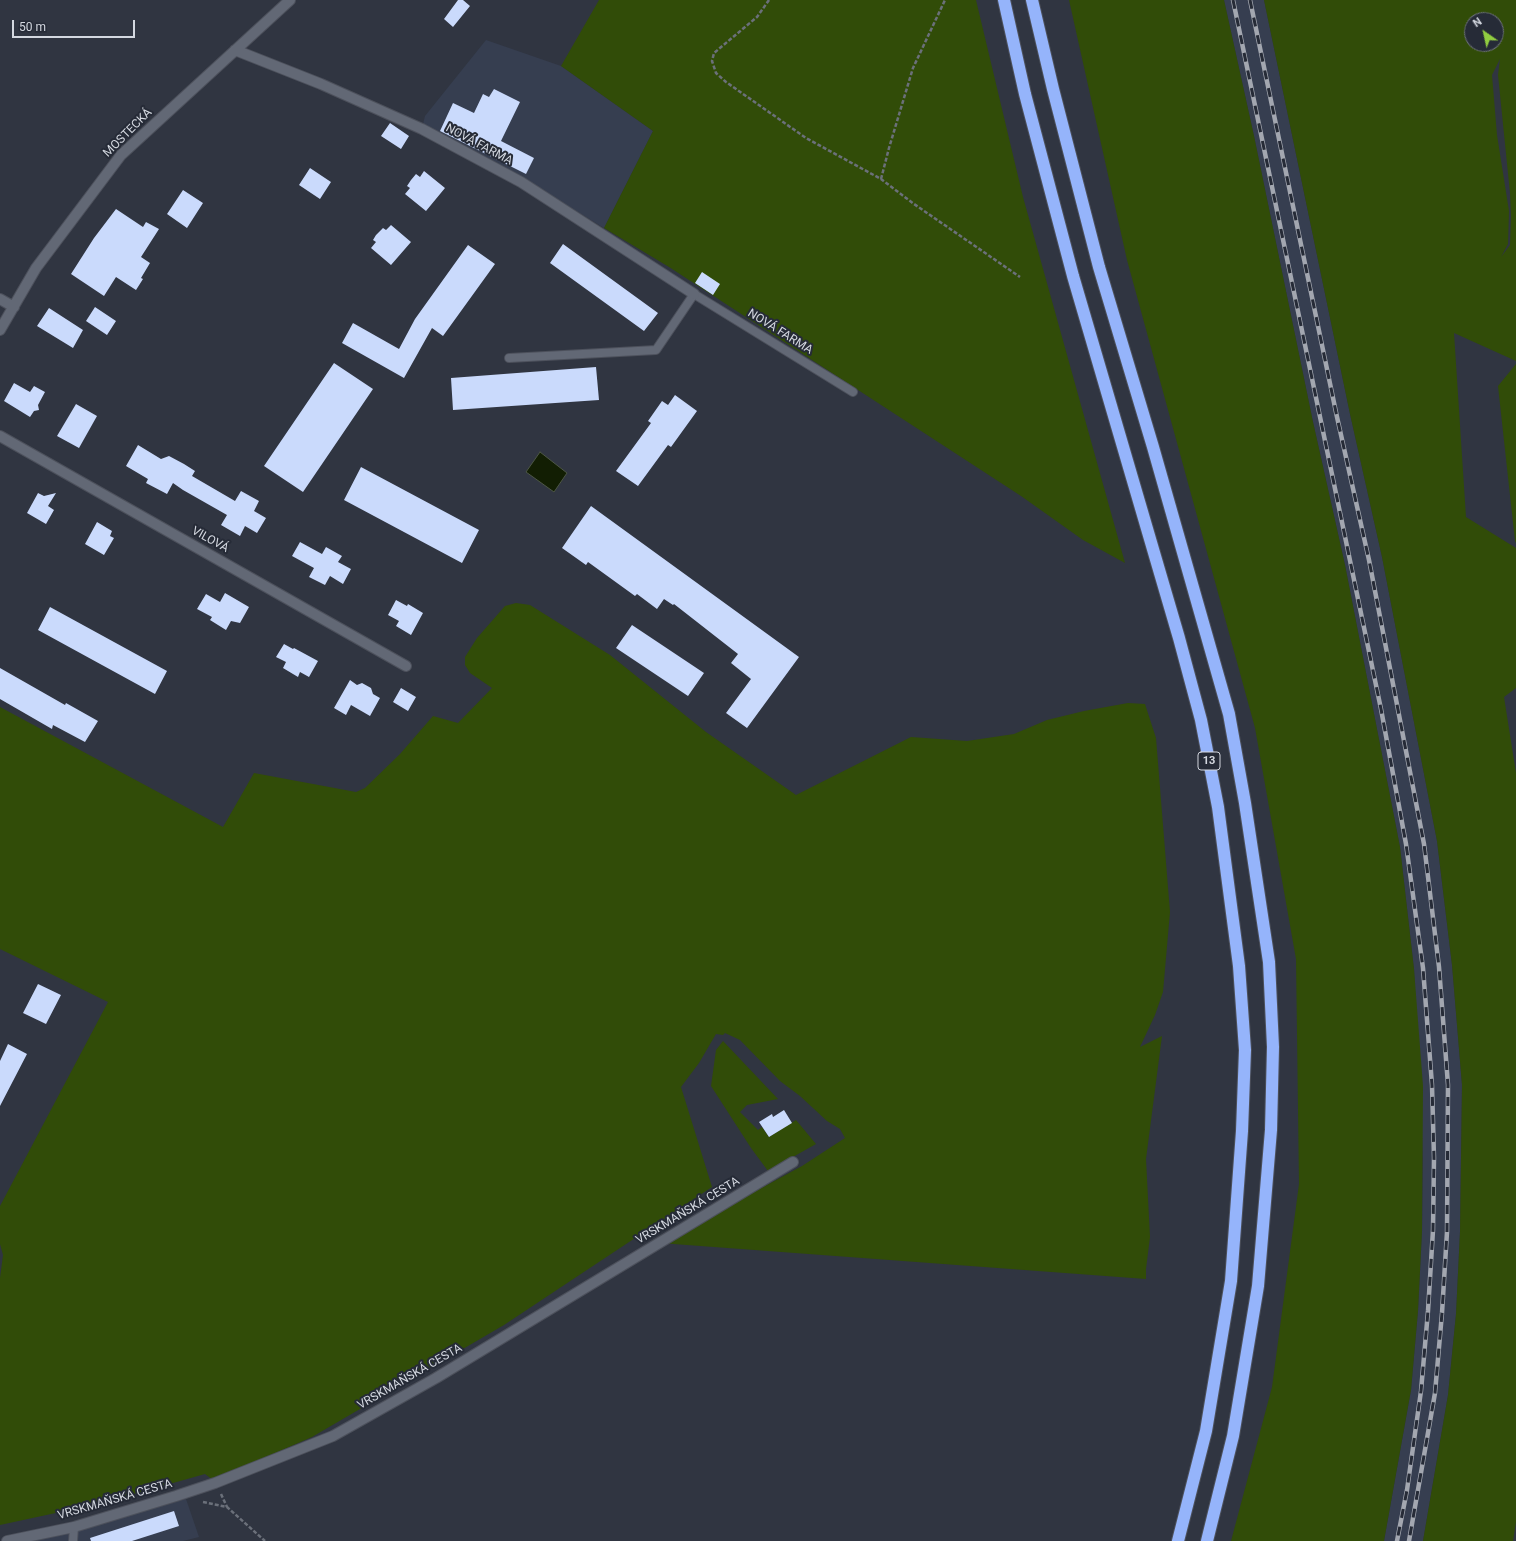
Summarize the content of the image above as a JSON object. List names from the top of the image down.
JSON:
{
  "streets": {
    "highway": ["13"],
    "street": [
      "MOSTECKÁ",
      "NOVÁ FARMA",
      "VILOVÁ",
      "VRSKMAŇSKÁ CESTA"
    ]
  },
  "crossings": [
    ["MOSTECKÁ", "NOVÁ FARMA"]
  ],
  "scale_bar": "50 m",
  "north": "top left"
}
